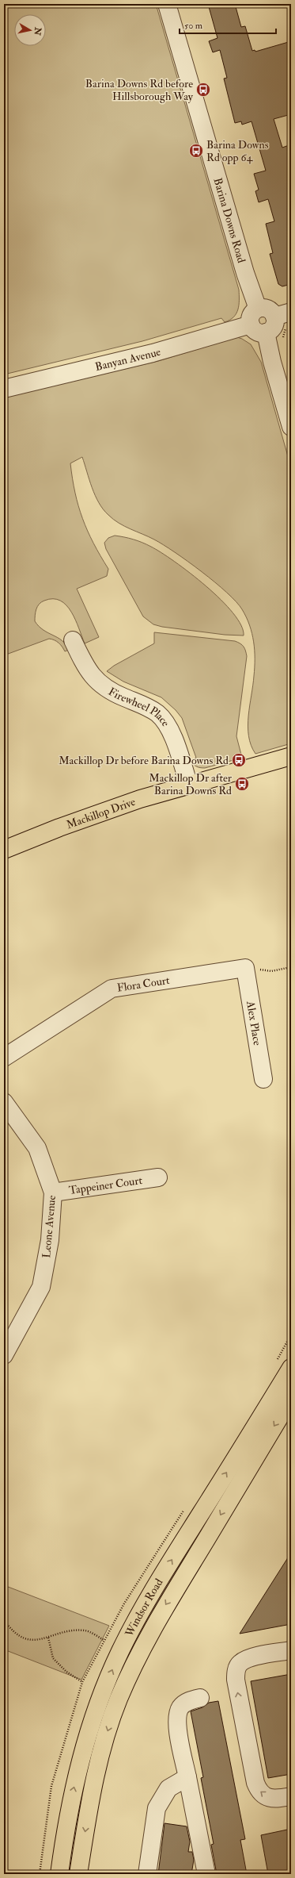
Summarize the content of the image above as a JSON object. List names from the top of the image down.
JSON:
{
  "streets": {
    "main road": ["Mackillop Drive", "Windsor Road"],
    "street": [
      "Barina Downs Road",
      "Banyan Avenue",
      "Firewheel Place",
      "Flora Court",
      "Alex Place",
      "Tappeiner Court",
      "Leone Avenue"
    ]
  },
  "crossings": [
    ["Firewheel Place", "Mackillop Drive"],
    ["Flora Court", "Alex Place"],
    ["Tappeiner Court", "Leone Avenue"]
  ],
  "places": {
    "bus stop": [
      "Barina Downs Rd before Hillsborough Way",
      "Barina Downs Rd opp 64",
      "Mackillop Dr before Barina Downs Rd",
      "Mackillop Dr after Barina Downs Rd"
    ]
  },
  "scale_bar": "50 m",
  "north": "right"
}
